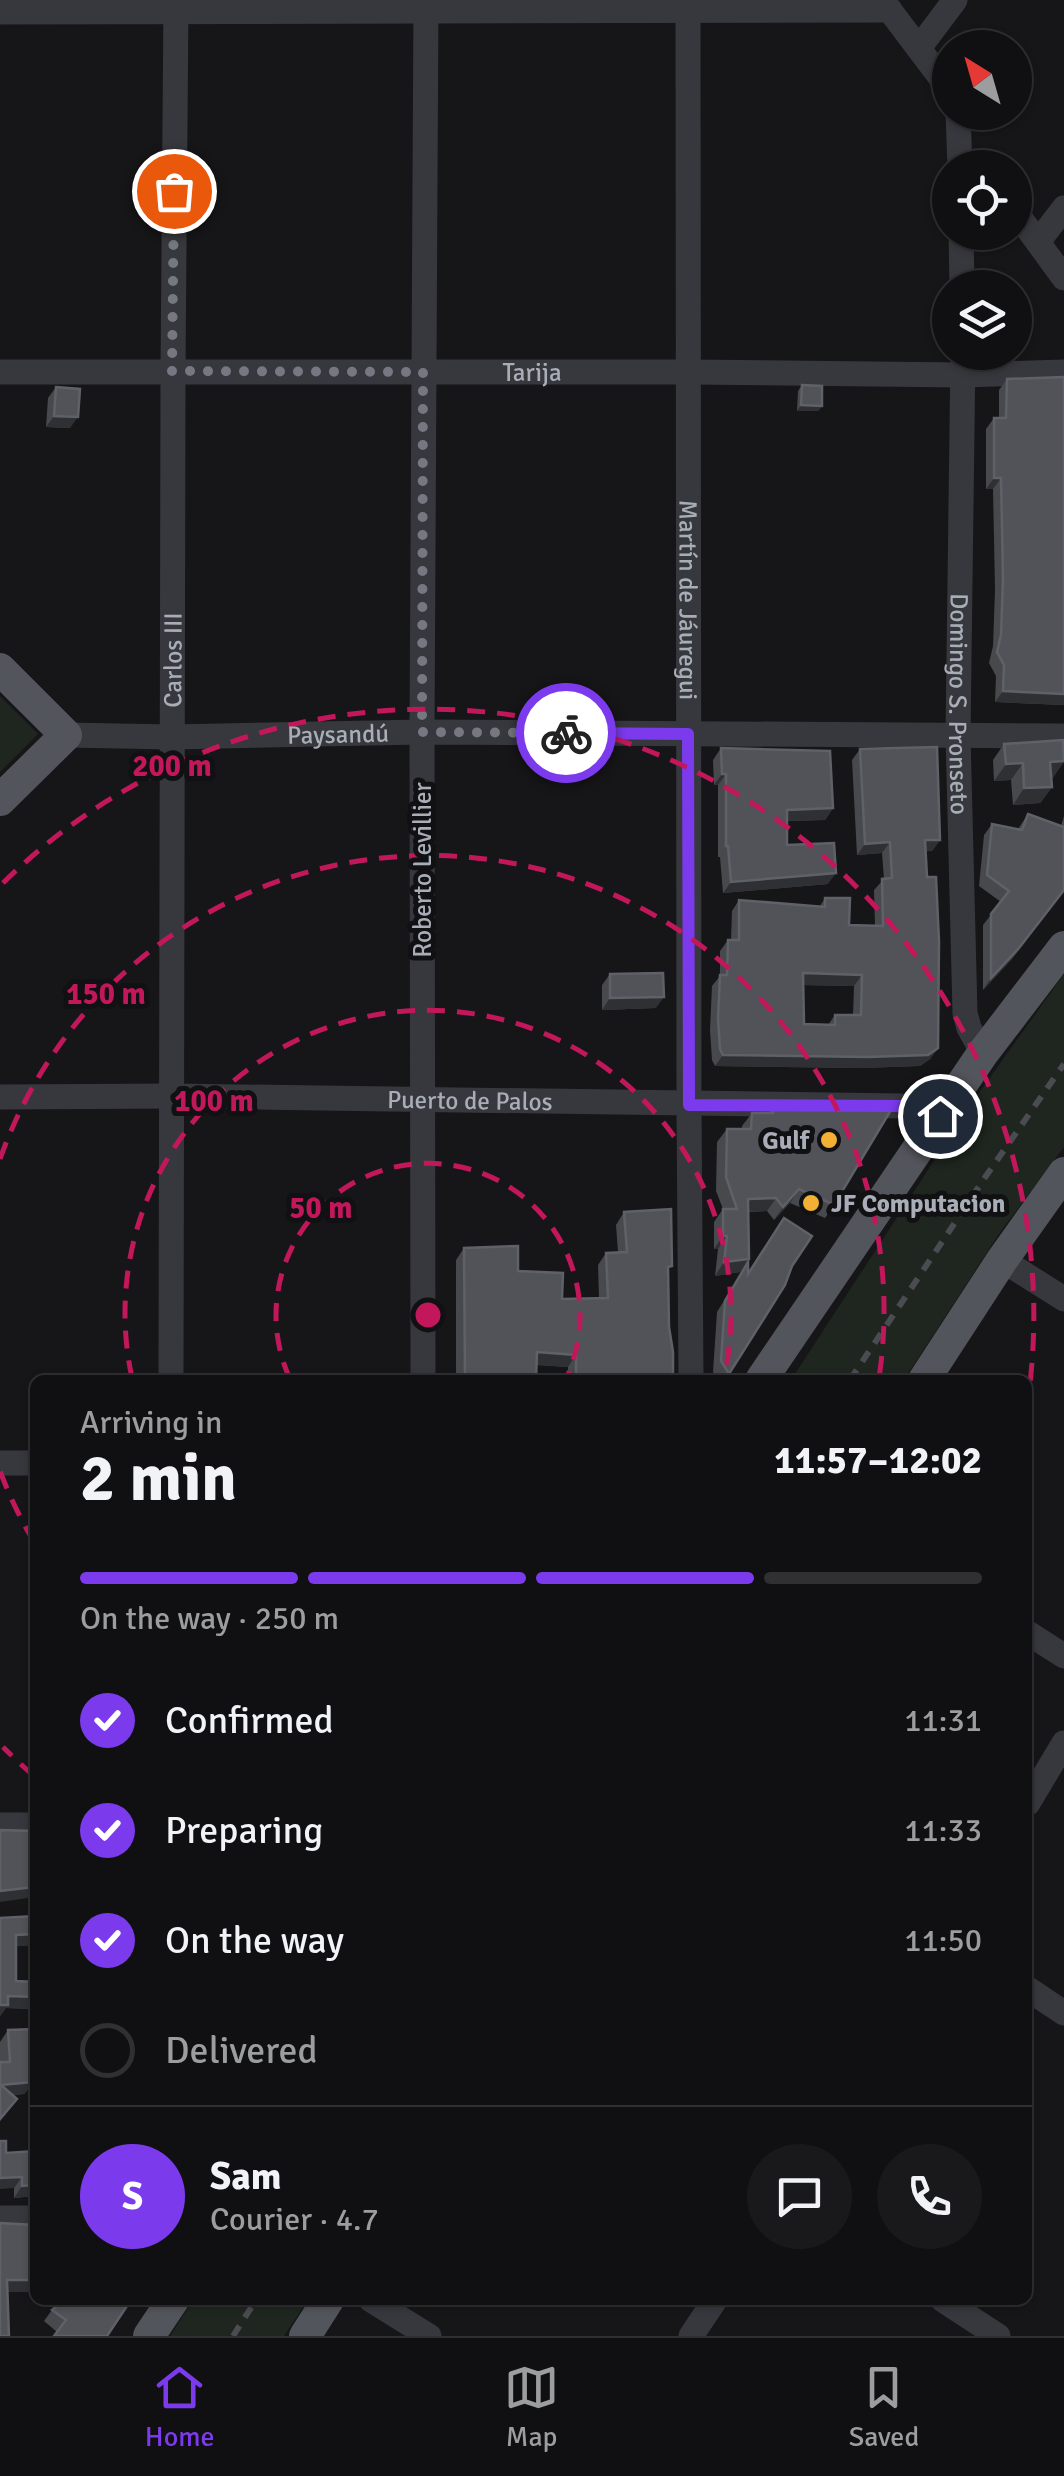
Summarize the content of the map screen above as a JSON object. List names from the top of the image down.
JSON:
{
  "streets": {
    "street": [
      "Tarija",
      "Martín de Jáuregui",
      "Carlos III",
      "Domingo S. Pronseto",
      "Paysandú",
      "Roberto Levillier",
      "Puerto de Palos"
    ]
  },
  "crossings": [
    ["Tarija", "Martín de Jáuregui"],
    ["Tarija", "Carlos III"],
    ["Tarija", "Roberto Levillier"],
    ["Martín de Jáuregui", "Paysandú"],
    ["Martín de Jáuregui", "Puerto de Palos"],
    ["Carlos III", "Paysandú"],
    ["Carlos III", "Puerto de Palos"],
    ["Domingo S. Pronseto", "Paysandú"],
    ["Paysandú", "Roberto Levillier"],
    ["Roberto Levillier", "Puerto de Palos"]
  ],
  "places": ["Gulf", "JF Computacion"],
  "north": "top left",
  "page": {
    "heading": ["2 min", "Arriving in", "11:57–12:02"],
    "panel": ["Sam", "Courier · 4.7"],
    "bar": "On the way · 250 m",
    "list": [
      ["Confirmed", "11:31"],
      ["Preparing", "11:33"],
      ["On the way", "11:50"],
      "Delivered"
    ],
    "round": "S",
    "tabs": ["Home", "Map", "Saved"]
  },
  "rings": [
    "200 m",
    "150 m",
    "100 m",
    "50 m"
  ]
}
